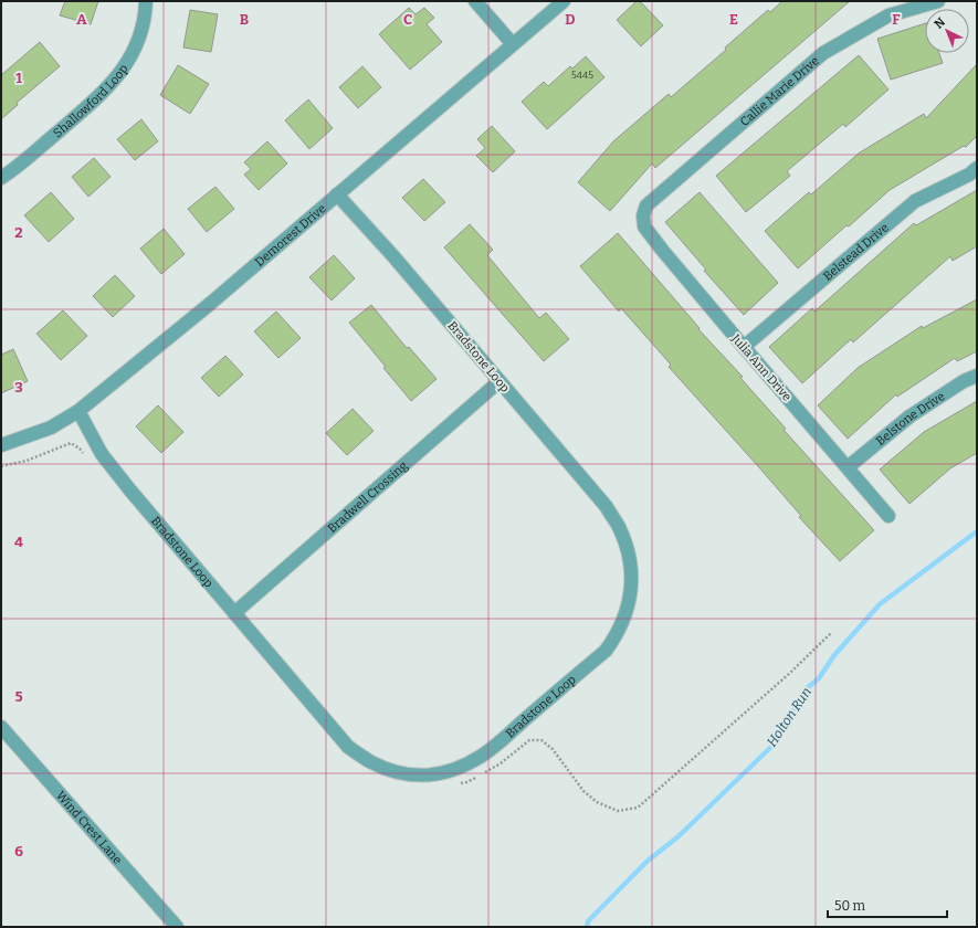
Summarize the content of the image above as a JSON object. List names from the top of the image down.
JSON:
{
  "streets": {
    "street": [
      "Callie Marie Drive",
      "Shallowford Loop",
      "Demorest Drive",
      "Belstead Drive",
      "Bradstone Loop",
      "Julia Ann Drive",
      "Belstone Drive",
      "Bradwell Crossing",
      "Wind Crest Lane"
    ]
  },
  "crossings": [
    ["Callie Marie Drive", "Julia Ann Drive"],
    ["Demorest Drive", "Bradstone Loop"],
    ["Belstead Drive", "Julia Ann Drive"],
    ["Bradstone Loop", "Bradwell Crossing"],
    ["Julia Ann Drive", "Belstone Drive"]
  ],
  "water": ["Holton Run"],
  "house_numbers": ["5445"],
  "scale_bar": "50 m",
  "north": "top left",
  "grid": {
    "columns": [
      "A",
      "B",
      "C",
      "D",
      "E",
      "F"
    ],
    "rows": [
      "1",
      "2",
      "3",
      "4",
      "5",
      "6"
    ]
  }
}
